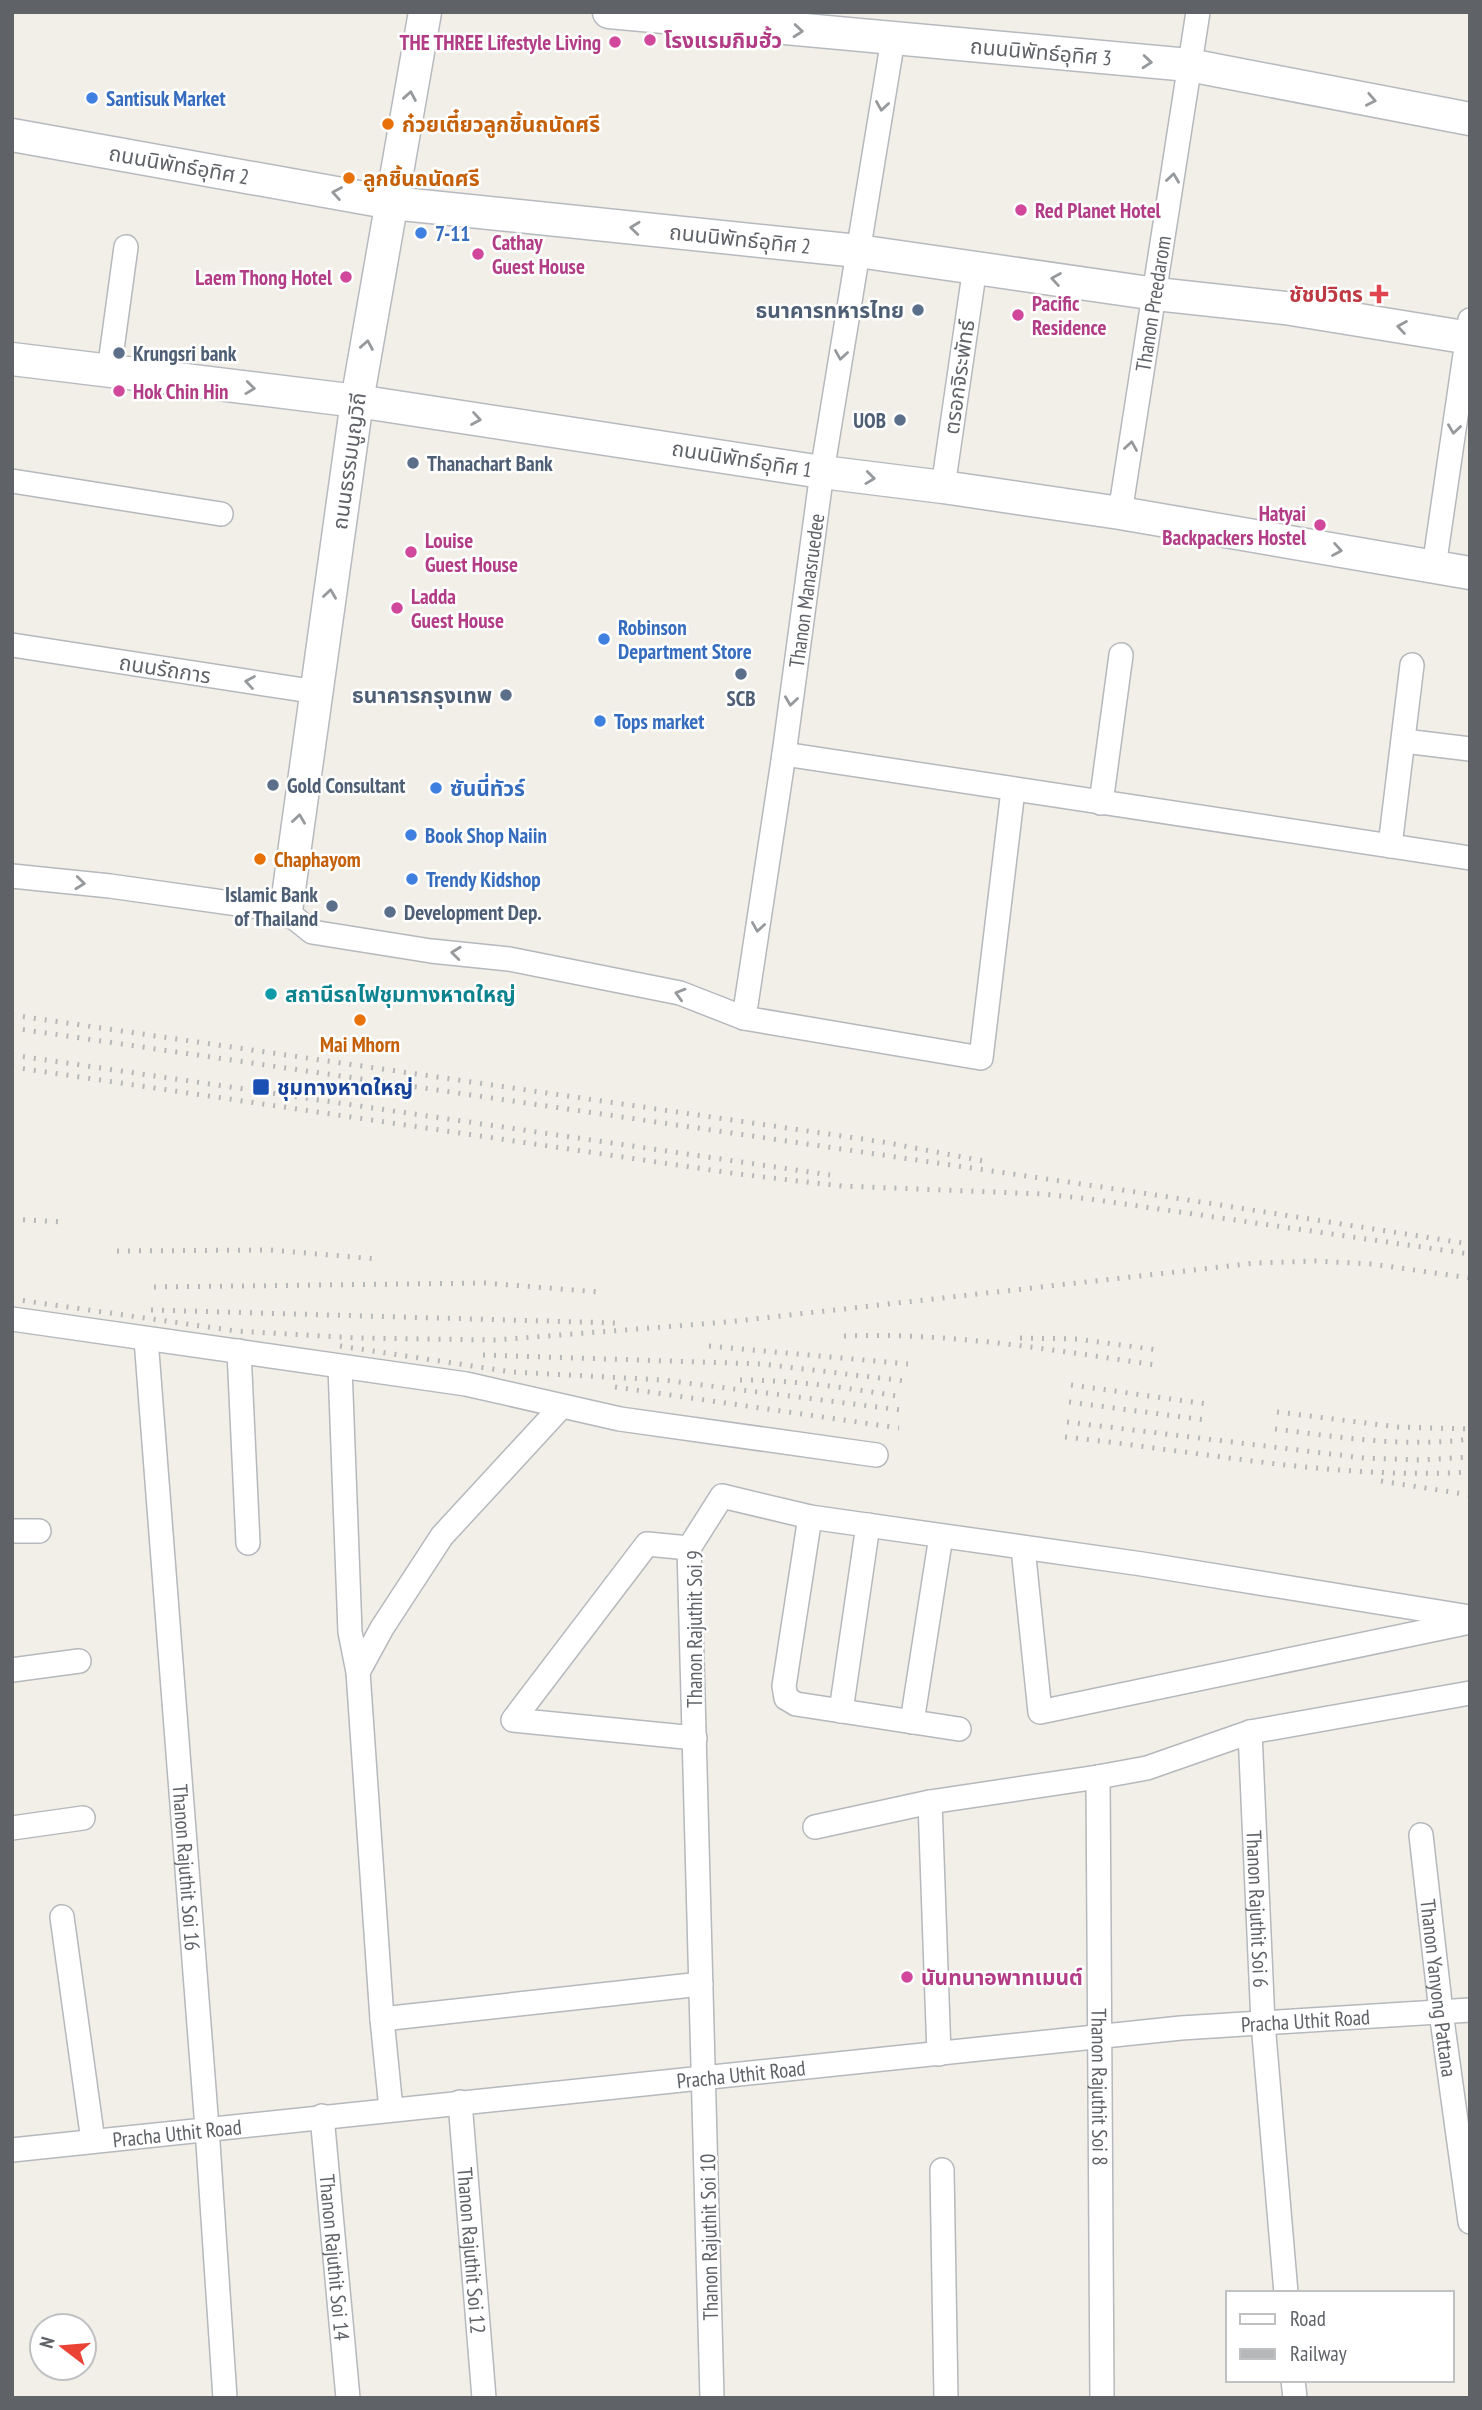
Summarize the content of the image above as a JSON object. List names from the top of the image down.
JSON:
{
  "streets": {
    "street": [
      "ถนนนิพัทธ์อุทิศ 3",
      "ถนนนิพัทธ์อุทิศ 2",
      "Thanon Preedarom",
      "ตรอกจิระพัทธ์",
      "ถนนนิพัทธ์อุทิศ 1",
      "ถนนธรรมนูญวิถี",
      "Thanon Manasruedee",
      "ถนนรัถการ",
      "Thanon Rajuthit Soi 9",
      "Thanon Rajuthit Soi 16",
      "Thanon Rajuthit Soi 6",
      "Thanon Yanyong Pattana",
      "Pracha Uthit Road",
      "Thanon Rajuthit Soi 8",
      "Thanon Rajuthit Soi 10",
      "Thanon Rajuthit Soi 12",
      "Thanon Rajuthit Soi 14"
    ]
  },
  "crossings": [
    ["ถนนนิพัทธ์อุทิศ 3", "Thanon Preedarom"],
    ["ถนนนิพัทธ์อุทิศ 3", "Thanon Manasruedee"],
    ["ถนนนิพัทธ์อุทิศ 2", "Thanon Preedarom"],
    ["ถนนนิพัทธ์อุทิศ 2", "ตรอกจิระพัทธ์"],
    ["ถนนนิพัทธ์อุทิศ 2", "ถนนธรรมนูญวิถี"],
    ["ถนนนิพัทธ์อุทิศ 2", "Thanon Manasruedee"],
    ["Thanon Preedarom", "ถนนนิพัทธ์อุทิศ 1"],
    ["ตรอกจิระพัทธ์", "ถนนนิพัทธ์อุทิศ 1"],
    ["ถนนนิพัทธ์อุทิศ 1", "ถนนธรรมนูญวิถี"],
    ["ถนนนิพัทธ์อุทิศ 1", "Thanon Manasruedee"],
    ["ถนนธรรมนูญวิถี", "ถนนรัถการ"],
    ["Thanon Rajuthit Soi 9", "Pracha Uthit Road"],
    ["Thanon Rajuthit Soi 9", "Thanon Rajuthit Soi 10"],
    ["Thanon Rajuthit Soi 16", "Pracha Uthit Road"],
    ["Thanon Rajuthit Soi 6", "Pracha Uthit Road"],
    ["Thanon Yanyong Pattana", "Pracha Uthit Road"],
    ["Pracha Uthit Road", "Thanon Rajuthit Soi 8"],
    ["Pracha Uthit Road", "Thanon Rajuthit Soi 10"],
    ["Pracha Uthit Road", "Thanon Rajuthit Soi 12"],
    ["Pracha Uthit Road", "Thanon Rajuthit Soi 14"]
  ],
  "one_way": [
    "ถนนนิพัทธ์อุทิศ 3",
    "ถนนนิพัทธ์อุทิศ 2",
    "Thanon Preedarom",
    "ถนนนิพัทธ์อุทิศ 1",
    "ถนนธรรมนูญวิถี",
    "Thanon Manasruedee"
  ],
  "places": {
    "other": [
      "โรงแรมกิมฮั้ว",
      "THE THREE Lifestyle Living",
      "Santisuk Market",
      "ก๋วยเตี๋ยวลูกชิ้นถนัดศรี",
      "ลูกชิ้นถนัดศรี",
      "Red Planet Hotel",
      "7-11",
      "Cathay Guest House",
      "Laem Thong Hotel",
      "ธนาคารทหารไทย",
      "Pacific Residence",
      "Krungsri bank",
      "Hok Chin Hin",
      "UOB",
      "Thanachart Bank",
      "Hatyai Backpackers Hostel",
      "Louise Guest House",
      "Ladda Guest House",
      "Robinson Department Store",
      "SCB",
      "ธนาคารกรุงเทพ",
      "Tops market",
      "Gold Consultant",
      "ซันนี่ทัวร์",
      "Book Shop Naiin",
      "Chaphayom",
      "Trendy Kidshop",
      "Islamic Bank of Thailand",
      "Development Dep.",
      "สถานีรถไฟชุมทางหาดใหญ่",
      "Mai Mhorn",
      "นันทนาอพาทเมนต์"
    ],
    "health": ["ชัชปวิตร"],
    "transit": ["ชุมทางหาดใหญ่"]
  },
  "legend": ["Road", "Railway"],
  "north": "left"
}
